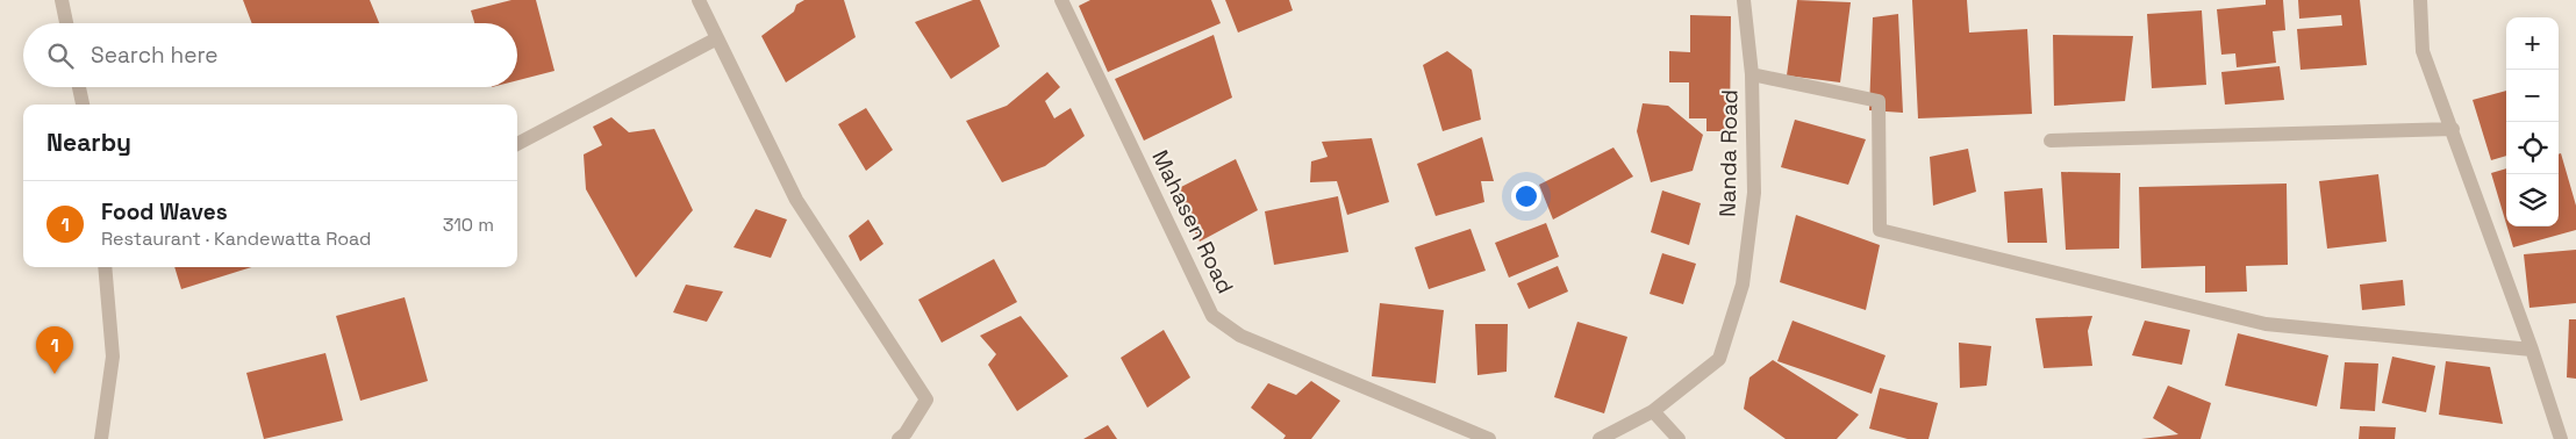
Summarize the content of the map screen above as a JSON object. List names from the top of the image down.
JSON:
{
  "streets": {
    "street": ["Nanda Road", "Mahasen Road"]
  },
  "page": {
    "map_buttons": ["+", "−"],
    "search": "Search here",
    "heading": "Nearby",
    "list": [
      {
        "mark": "1",
        "name": "Food Waves",
        "note": "Restaurant · Kandewatta Road",
        "value": "310 m"
      }
    ],
    "pins": "1"
  }
}
